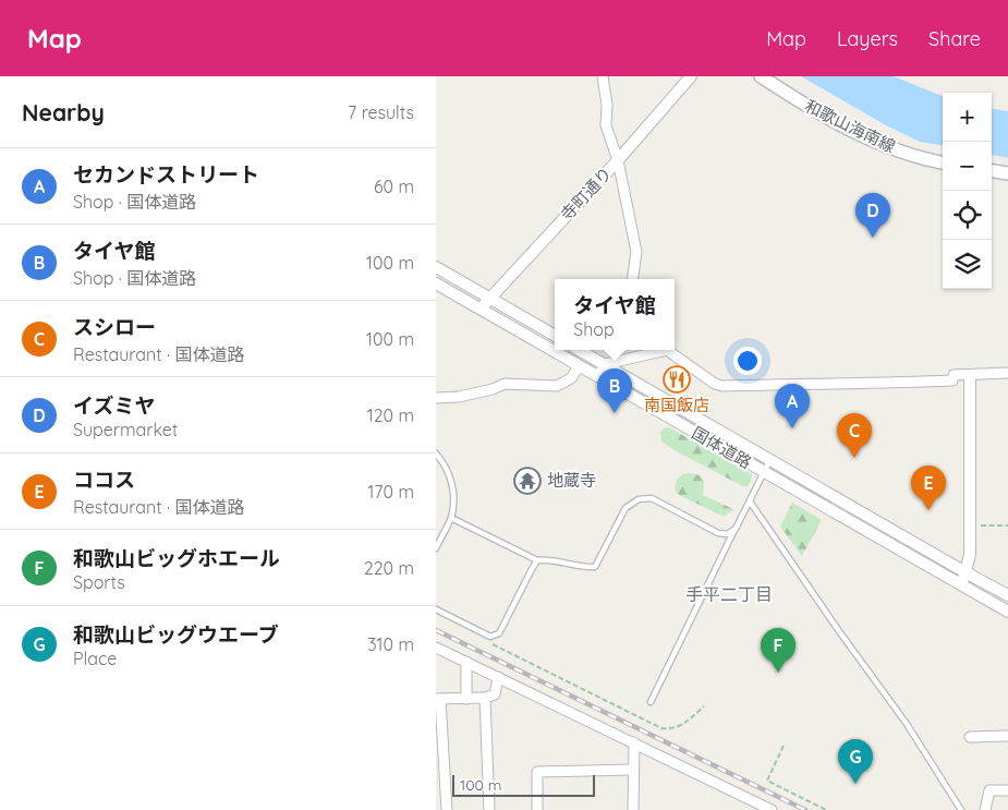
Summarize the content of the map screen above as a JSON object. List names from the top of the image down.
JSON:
{
  "streets": {
    "main road": ["和歌山海南線"],
    "street": ["寺町通り", "国体道路"]
  },
  "crossings": [
    ["寺町通り", "国体道路"]
  ],
  "districts": ["手平二丁目"],
  "places": {
    "restaurant": ["南国飯店"],
    "temple": ["地蔵寺"]
  },
  "scale_bar": "100 m",
  "page": {
    "header": "Map",
    "nav": ["Map", "Layers", "Share"],
    "heading": ["Nearby", "7 results"],
    "map_buttons": ["+", "−"],
    "list": [
      {
        "mark": "A",
        "name": "セカンドストリート",
        "note": "Shop · 国体道路",
        "value": "60 m"
      },
      {
        "mark": "B",
        "name": "タイヤ館",
        "note": "Shop · 国体道路",
        "value": "100 m"
      },
      {
        "mark": "C",
        "name": "スシロー",
        "note": "Restaurant · 国体道路",
        "value": "100 m"
      },
      {
        "mark": "D",
        "name": "イズミヤ",
        "note": "Supermarket",
        "value": "120 m"
      },
      {
        "mark": "E",
        "name": "ココス",
        "note": "Restaurant · 国体道路",
        "value": "170 m"
      },
      {
        "mark": "F",
        "name": "和歌山ビッグホエール",
        "note": "Sports",
        "value": "220 m"
      },
      {
        "mark": "G",
        "name": "和歌山ビッグウエーブ",
        "note": "Place",
        "value": "310 m"
      }
    ],
    "pins": [
      "D",
      "B",
      "A",
      "C",
      "E",
      "F",
      "G"
    ],
    "popup": ["タイヤ館", "Shop"],
    "scale": "100 m"
  }
}
